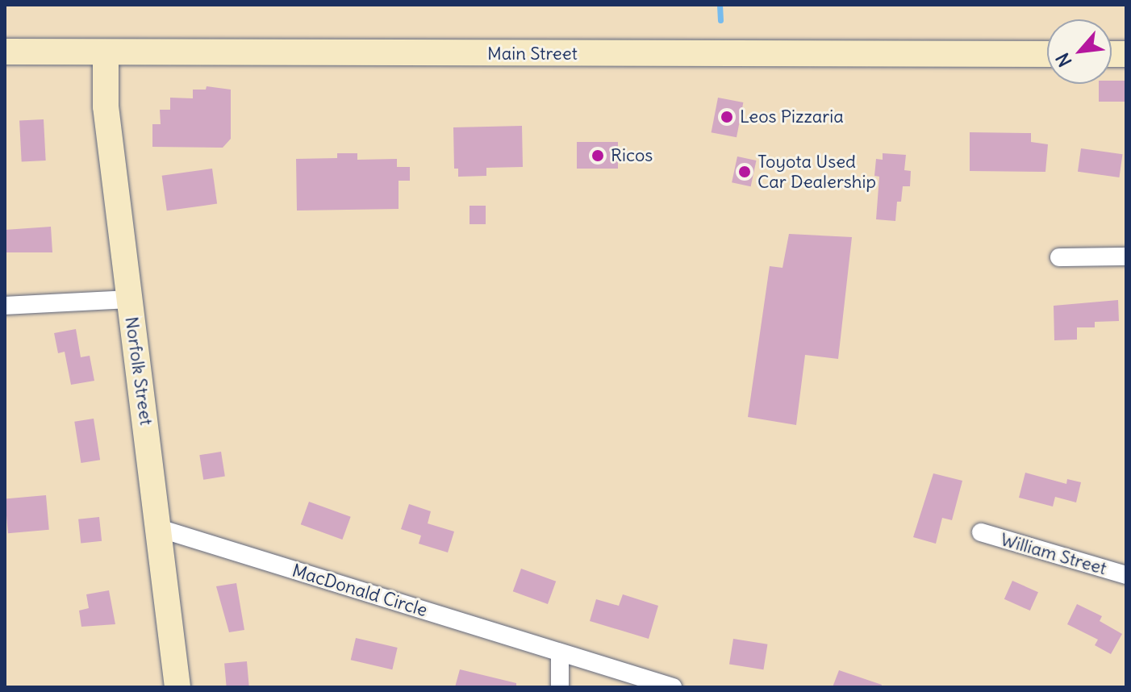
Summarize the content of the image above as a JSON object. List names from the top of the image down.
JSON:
{
  "streets": {
    "main road": ["Main Street", "Norfolk Street"],
    "street": ["William Street", "MacDonald Circle"]
  },
  "crossings": [
    ["Main Street", "Norfolk Street"],
    ["Norfolk Street", "MacDonald Circle"]
  ],
  "places": ["Leos Pizzaria", "Ricos", "Toyota Used Car Dealership"],
  "north": "bottom left"
}
